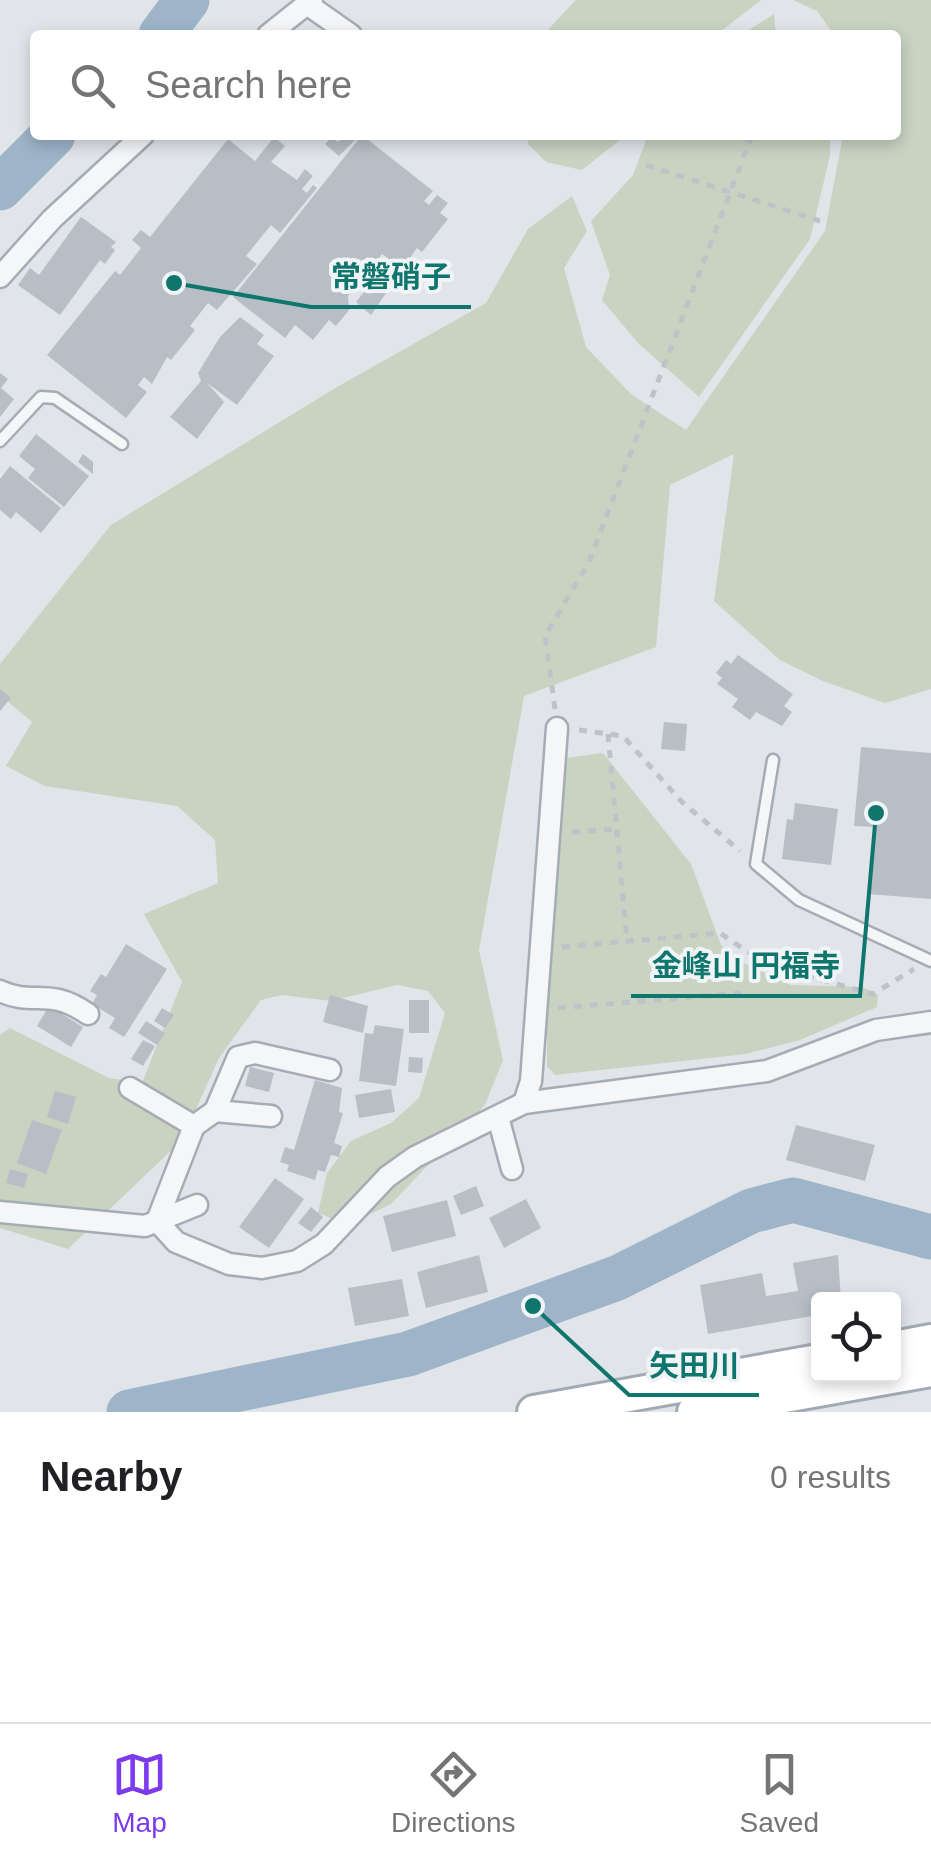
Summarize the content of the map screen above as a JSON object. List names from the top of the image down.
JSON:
{
  "places": ["常磐硝子", "金峰山 円福寺", "矢田川"],
  "page": {
    "search": "Search here",
    "heading": ["Nearby", "0 results"],
    "nav": ["Map", "Directions", "Saved"]
  }
}
